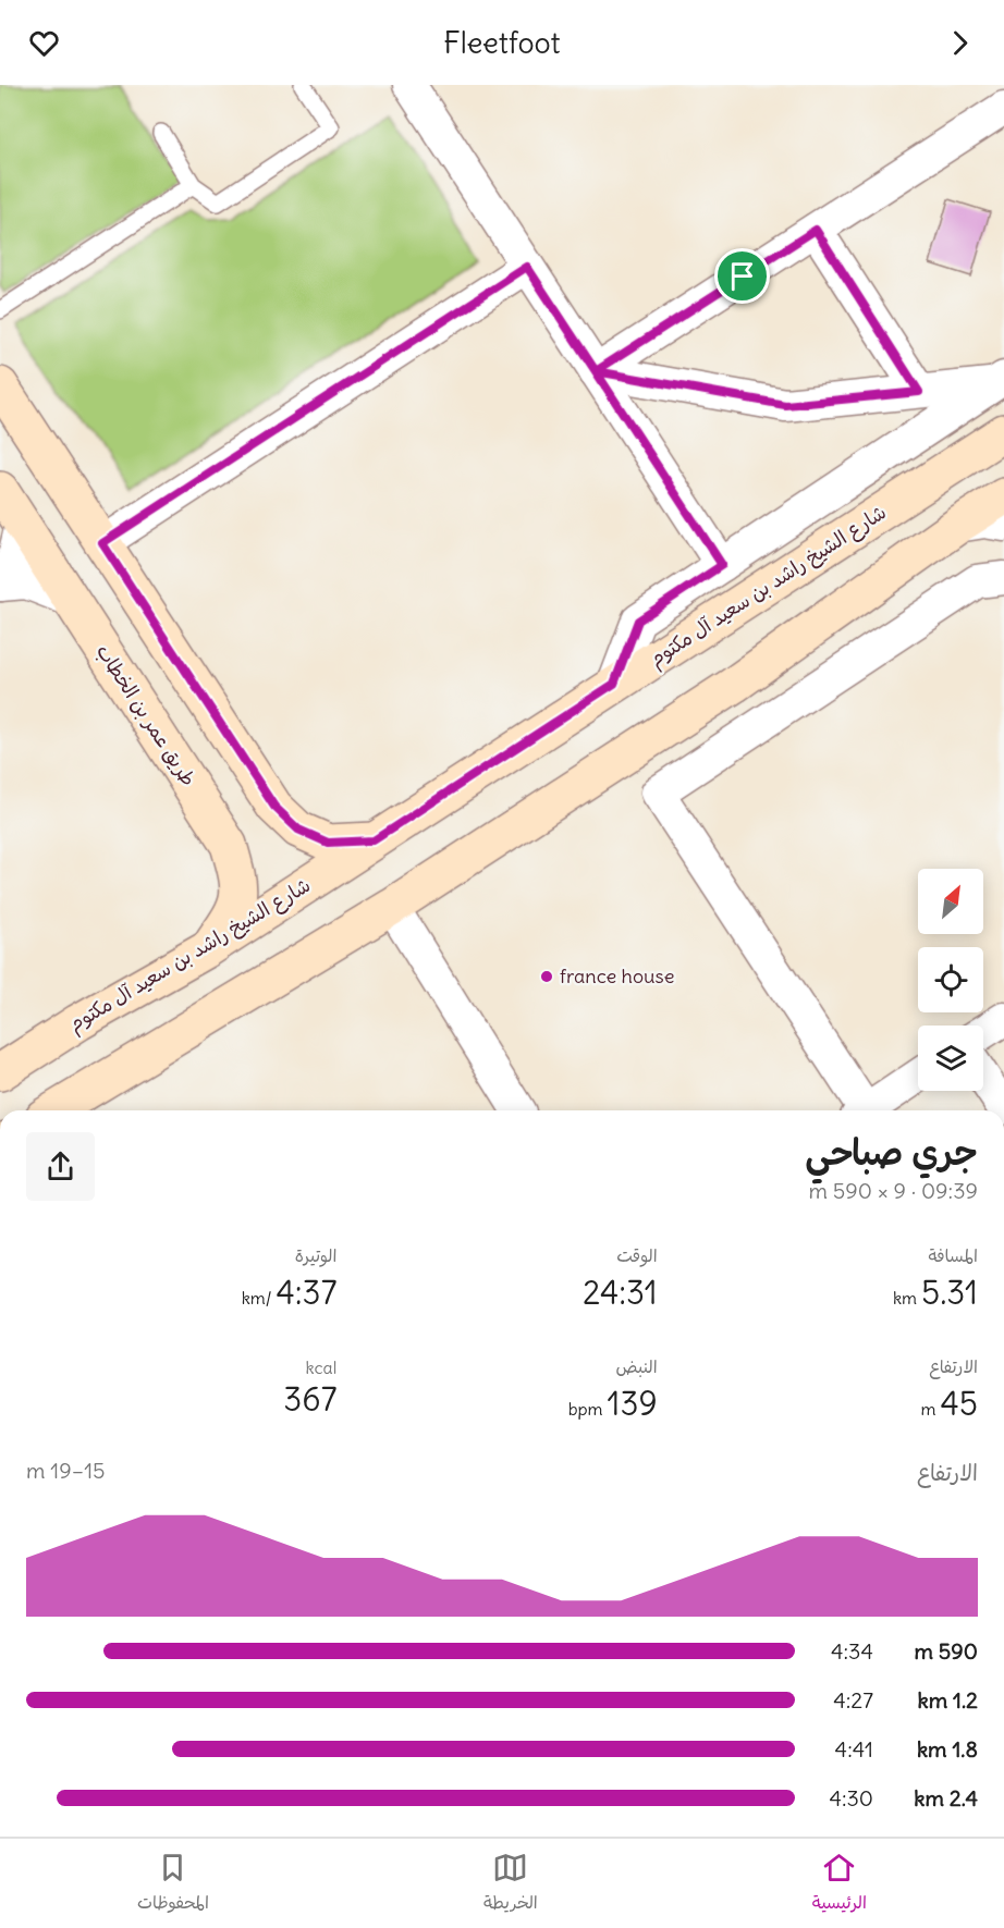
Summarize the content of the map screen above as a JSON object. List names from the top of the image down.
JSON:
{
  "streets": {
    "street": ["شارع الشيخ راشد بن سعيد آل مكتوم", "طريق عمر بن الخطاب"]
  },
  "crossings": [
    ["شارع الشيخ راشد بن سعيد آل مكتوم", "طريق عمر بن الخطاب"]
  ],
  "places": ["france house"],
  "north": "top right",
  "page": {
    "header": "Fleetfoot",
    "heading": ["جري صباحي", "09:39 · 9 × 590 m"],
    "stats": [
      ["المسافة", "5.31 km"],
      ["الوقت", "24:31"],
      ["الوتيرة", "4:37 /km"],
      ["الارتفاع", "45 m"],
      ["النبض", "139 bpm"],
      ["kcal", "367"]
    ],
    "chart": ["الارتفاع", "15–19 m"],
    "list": [
      {
        "name": "590 m",
        "note": "4:34"
      },
      {
        "name": "1.2 km",
        "note": "4:27"
      },
      {
        "name": "1.8 km",
        "note": "4:41"
      },
      {
        "name": "2.4 km",
        "note": "4:30"
      }
    ],
    "tabs": ["الرئيسية", "الخريطة", "المحفوظات"]
  }
}
